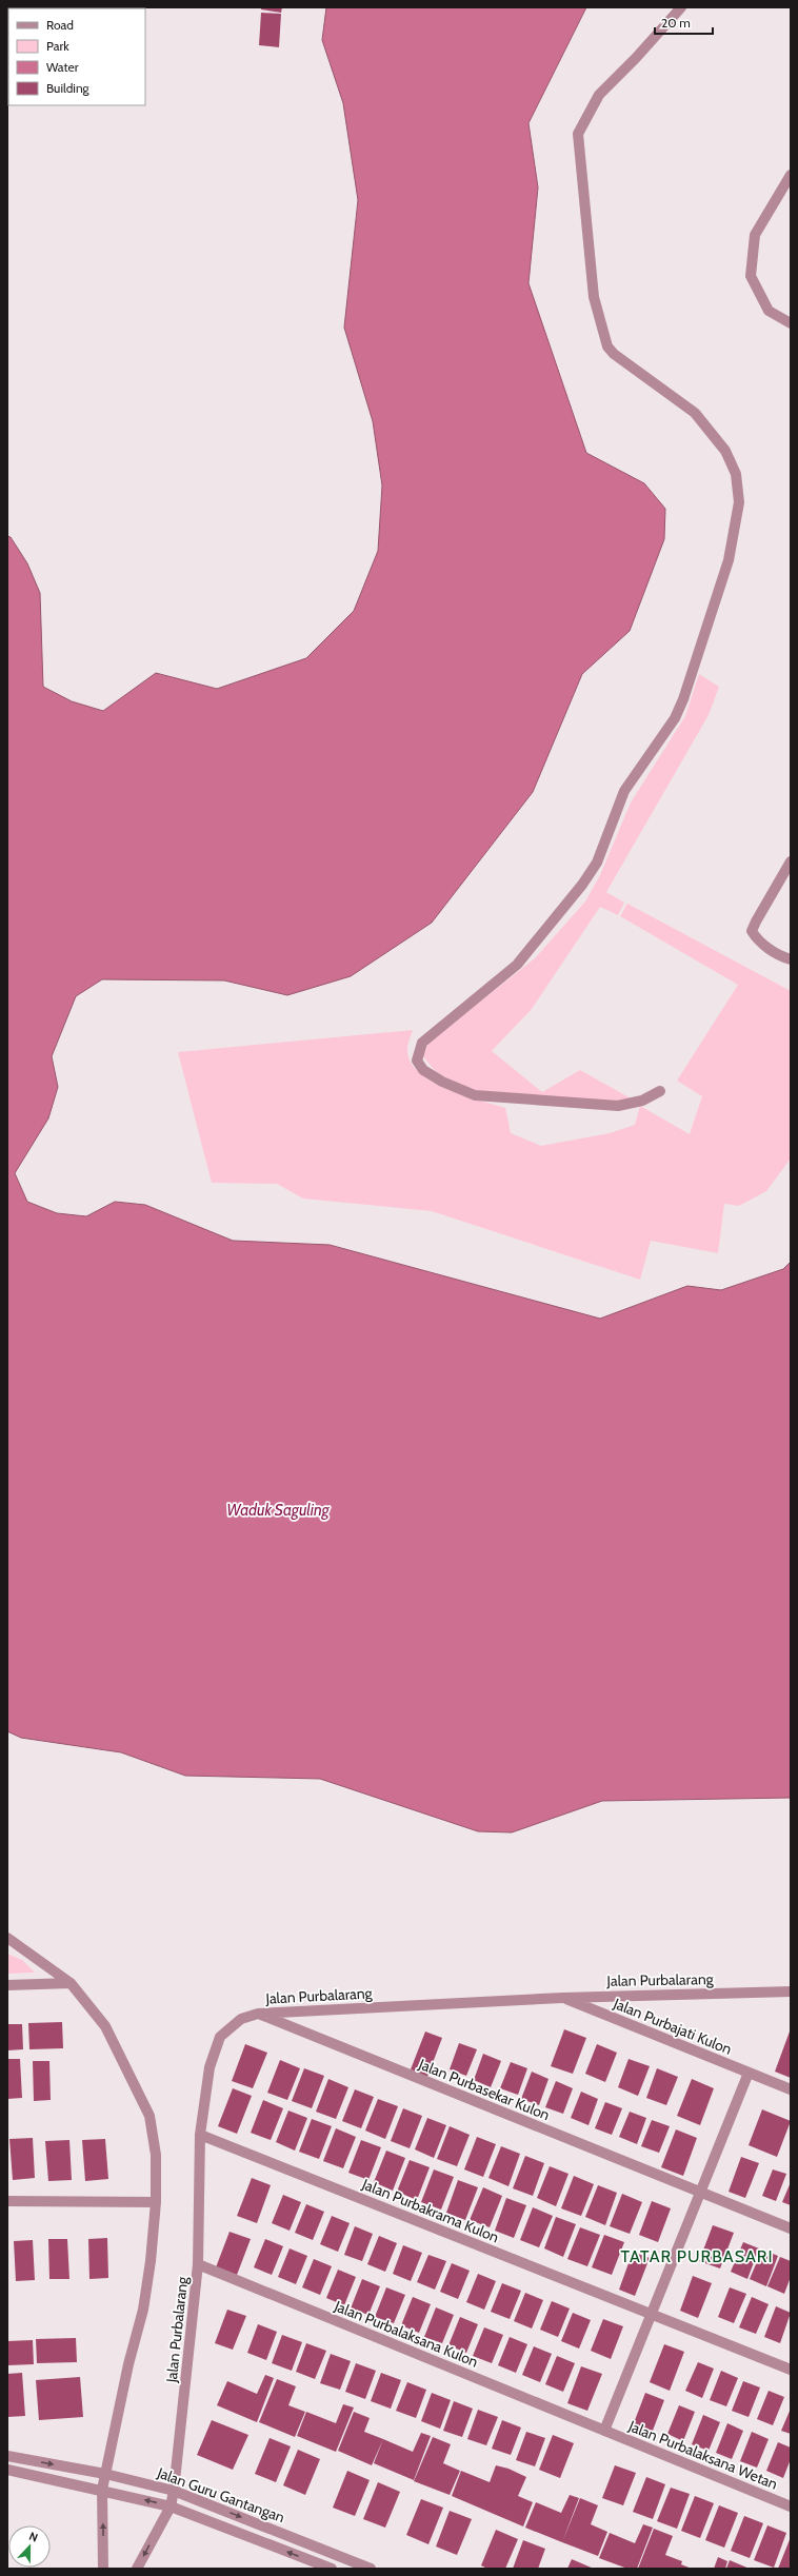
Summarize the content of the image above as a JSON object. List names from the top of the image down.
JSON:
{
  "streets": {
    "street": [
      "Jalan Purbalarang",
      "Jalan Purbajati Kulon",
      "Jalan Purbasekar Kulon",
      "Jalan Purbakrama Kulon",
      "Jalan Purbalaksana Kulon",
      "Jalan Purbalaksana Wetan",
      "Jalan Guru Gantangan"
    ]
  },
  "crossings": [
    ["Jalan Purbalarang", "Jalan Purbajati Kulon"],
    ["Jalan Purbalarang", "Jalan Purbasekar Kulon"],
    ["Jalan Purbalarang", "Jalan Purbakrama Kulon"],
    ["Jalan Purbalarang", "Jalan Purbalaksana Kulon"],
    ["Jalan Purbalarang", "Jalan Guru Gantangan"],
    ["Jalan Purbalaksana Kulon", "Jalan Purbalaksana Wetan"]
  ],
  "districts": ["TATAR PURBASARI"],
  "water": ["Waduk Saguling"],
  "legend": [
    "Road",
    "Park",
    "Water",
    "Building"
  ],
  "scale_bar": "20 m",
  "north": "top"
}
